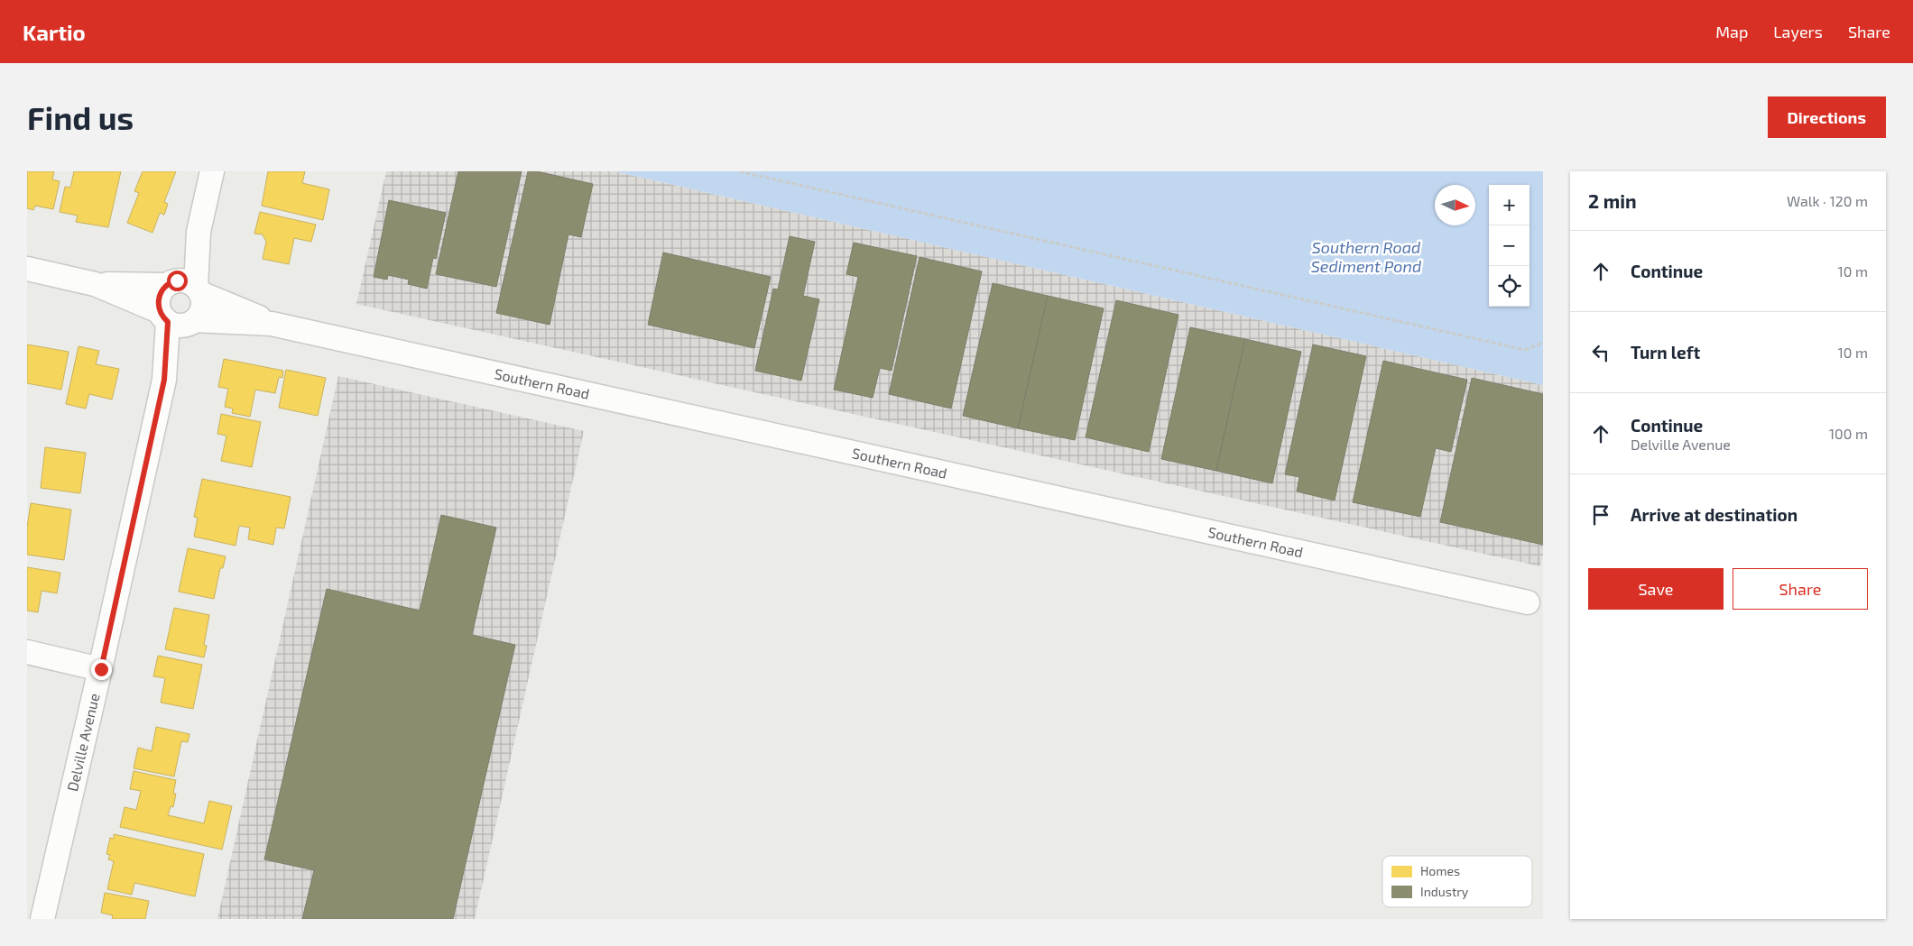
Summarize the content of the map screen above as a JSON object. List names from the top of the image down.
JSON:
{
  "streets": {
    "street": ["Southern Road", "Delville Avenue"]
  },
  "crossings": [
    ["Southern Road", "Delville Avenue"]
  ],
  "water": ["Southern Road Sediment Pond"],
  "legend": ["Homes", "Industry"],
  "north": "right",
  "page": {
    "header": "Kartio",
    "nav": ["Map", "Layers", "Share"],
    "buttons": [
      "Directions",
      ["Save", "Share"]
    ],
    "title": "Find us",
    "heading": ["2 min", "Walk · 120 m"],
    "map_buttons": ["+", "−"],
    "list": [
      ["Continue", "10 m"],
      ["Turn left", "10 m"],
      ["Continue", "Delville Avenue", "100 m"],
      "Arrive at destination"
    ]
  }
}
